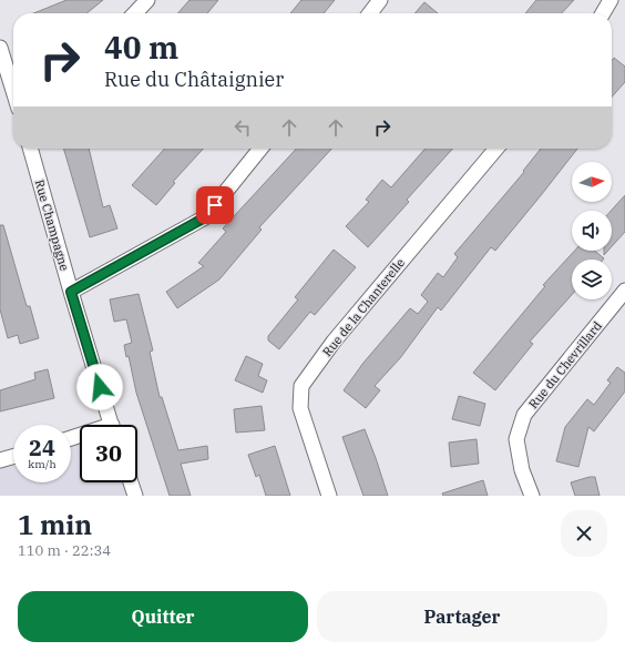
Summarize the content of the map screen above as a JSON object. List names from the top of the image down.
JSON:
{
  "streets": {
    "street": ["Rue Champagne", "Rue de la Chanterelle", "Rue du Chevrillard"]
  },
  "north": "right",
  "page": {
    "turn": ["40 m", "Rue du Châtaignier"],
    "speed": "24 km/h",
    "limit": "30",
    "heading": ["1 min", "110 m · 22:34"],
    "buttons": ["Quitter", "Partager"]
  }
}
